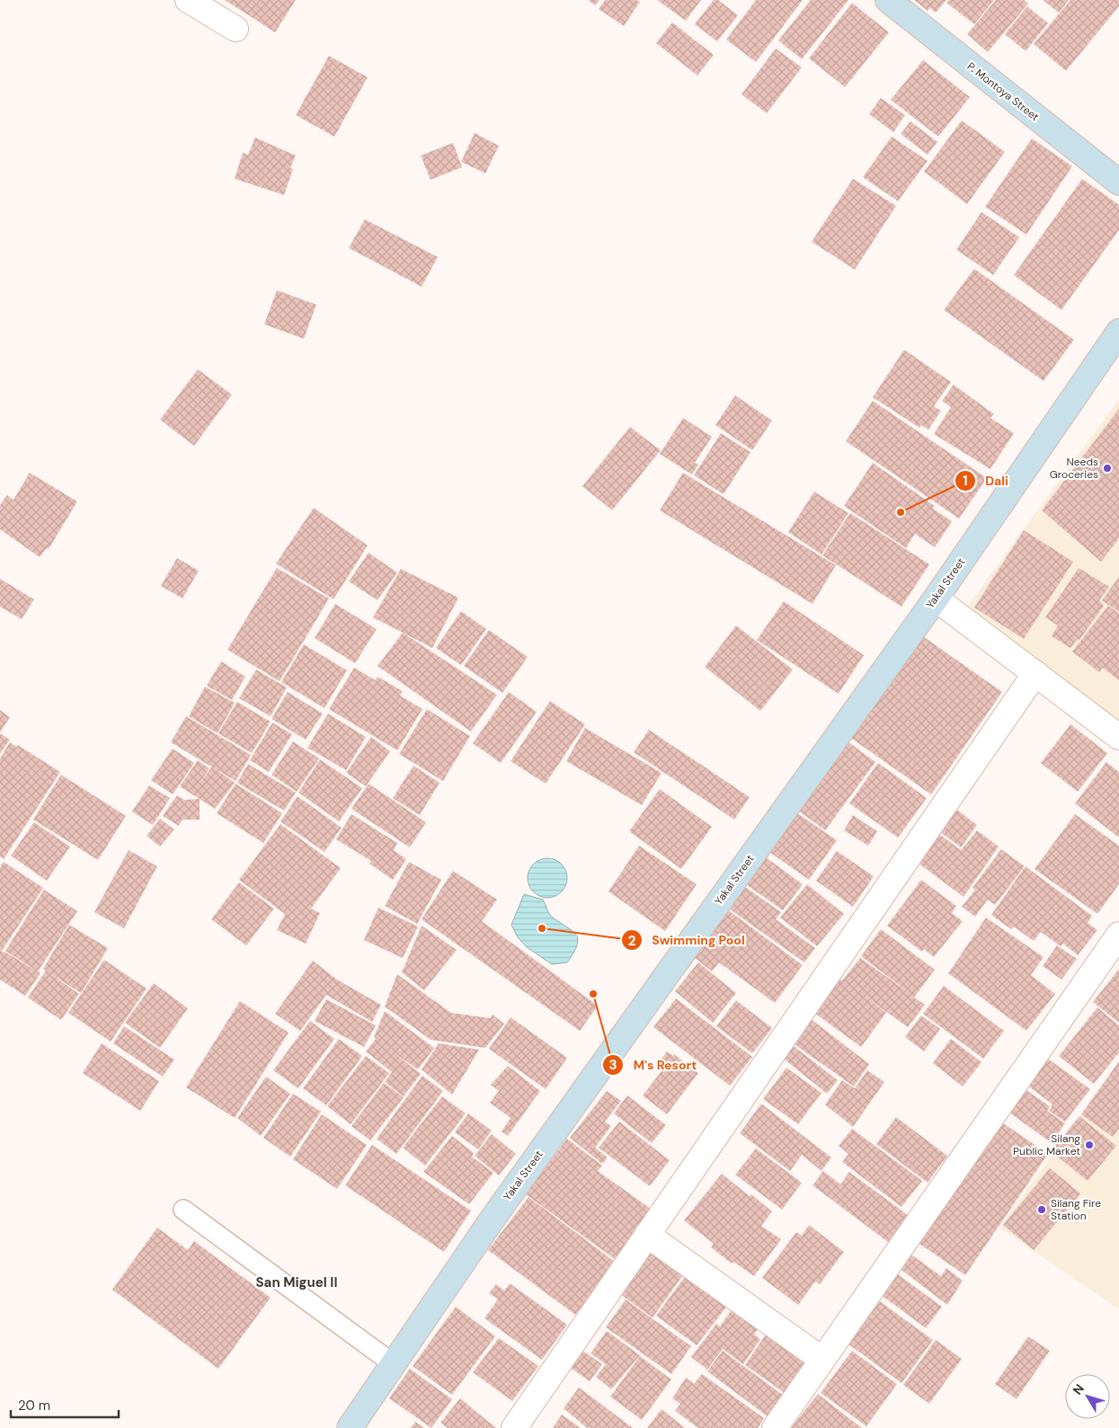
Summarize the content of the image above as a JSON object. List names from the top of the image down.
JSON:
{
  "streets": {
    "street": ["P. Montoya Street", "Yakal Street"]
  },
  "districts": ["San Miguel II"],
  "places": [
    "Needs Groceries",
    "Dali",
    "Swimming Pool",
    "M's Resort",
    "Silang Public Market",
    "Silang Fire Station"
  ],
  "scale_bar": "20 m",
  "north": "top left"
}
